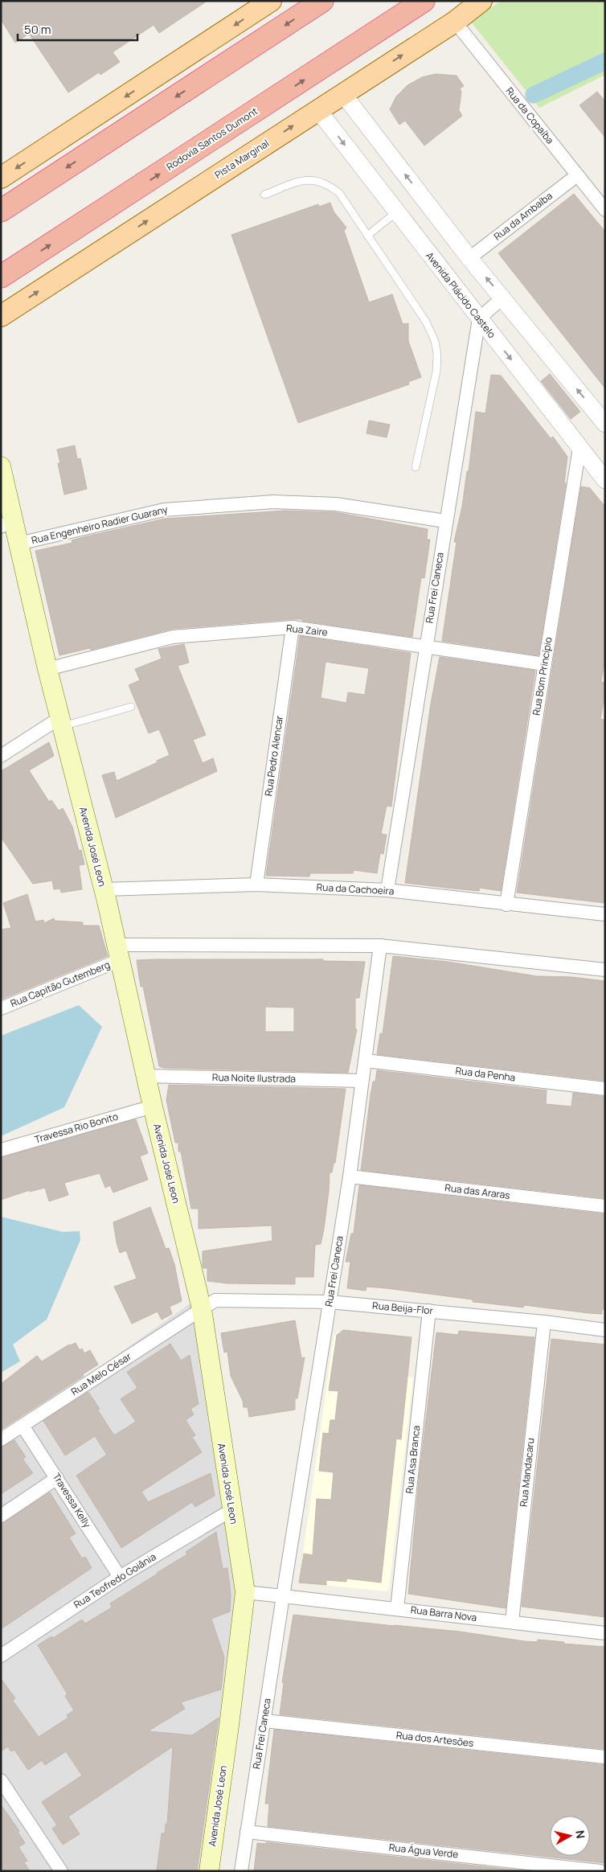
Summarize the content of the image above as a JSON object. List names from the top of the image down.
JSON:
{
  "streets": {
    "highway": ["Rodovia Santos Dumont"],
    "main road": ["Pista Marginal", "Avenida José Leon"],
    "street": [
      "Rua da Copaíba",
      "Rua da Ambaíba",
      "Avenida Plácido Castelo",
      "Rua Engenheiro Radier Guarany",
      "Rua Frei Caneca",
      "Rua Zaire",
      "Rua Bom Princípio",
      "Rua Pedro Alencar",
      "Rua da Cachoeira",
      "Rua Capitão Gutemberg",
      "Rua da Penha",
      "Rua Noite Ilustrada",
      "Travessa Rio Bonito",
      "Rua das Araras",
      "Rua Beija-Flor",
      "Rua Melo César",
      "Rua Asa Branca",
      "Rua Mandacaru",
      "Travessa Kelly",
      "Rua Teofredo Goiânia",
      "Rua Barra Nova",
      "Rua dos Artesões",
      "Rua Água Verde"
    ]
  },
  "crossings": [
    ["Rua da Copaíba", "Pista Marginal"],
    ["Rua da Copaíba", "Rua da Ambaíba"],
    ["Pista Marginal", "Avenida Plácido Castelo"],
    ["Avenida Plácido Castelo", "Rua Frei Caneca"],
    ["Avenida Plácido Castelo", "Rua Bom Princípio"],
    ["Rua Engenheiro Radier Guarany", "Rua Frei Caneca"],
    ["Rua Engenheiro Radier Guarany", "Avenida José Leon"],
    ["Rua Frei Caneca", "Rua Zaire"],
    ["Rua Frei Caneca", "Rua da Cachoeira"],
    ["Rua Frei Caneca", "Rua da Penha"],
    ["Rua Frei Caneca", "Rua Noite Ilustrada"],
    ["Rua Frei Caneca", "Rua das Araras"],
    ["Rua Frei Caneca", "Rua Beija-Flor"],
    ["Rua Frei Caneca", "Rua Barra Nova"],
    ["Rua Frei Caneca", "Rua dos Artesões"],
    ["Rua Frei Caneca", "Rua Água Verde"],
    ["Rua Zaire", "Rua Bom Princípio"],
    ["Rua Zaire", "Rua Pedro Alencar"],
    ["Rua Zaire", "Avenida José Leon"],
    ["Rua Bom Princípio", "Rua da Cachoeira"],
    ["Rua Pedro Alencar", "Rua da Cachoeira"],
    ["Avenida José Leon", "Rua da Cachoeira"],
    ["Avenida José Leon", "Rua Capitão Gutemberg"],
    ["Avenida José Leon", "Rua Noite Ilustrada"],
    ["Avenida José Leon", "Travessa Rio Bonito"],
    ["Avenida José Leon", "Rua Beija-Flor"],
    ["Avenida José Leon", "Rua Melo César"],
    ["Avenida José Leon", "Rua Teofredo Goiânia"],
    ["Rua Beija-Flor", "Rua Melo César"],
    ["Rua Beija-Flor", "Rua Asa Branca"],
    ["Rua Beija-Flor", "Rua Mandacaru"],
    ["Rua Melo César", "Travessa Kelly"],
    ["Rua Asa Branca", "Rua Barra Nova"],
    ["Rua Mandacaru", "Rua Barra Nova"],
    ["Travessa Kelly", "Rua Teofredo Goiânia"]
  ],
  "scale_bar": "50 m",
  "north": "right"
}
